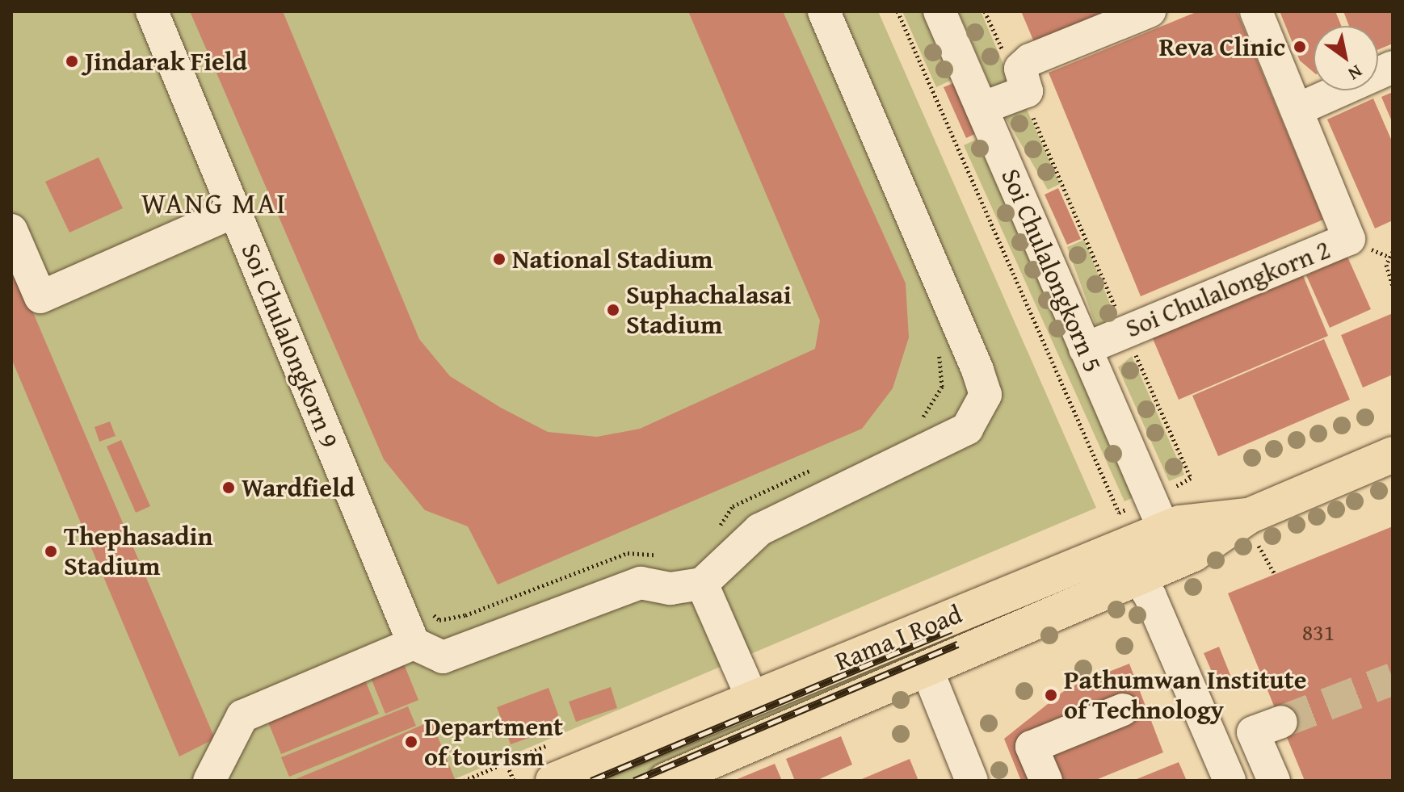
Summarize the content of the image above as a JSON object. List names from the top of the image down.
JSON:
{
  "streets": {
    "main road": ["Rama I Road"],
    "street": ["Soi Chulalongkorn 5", "Soi Chulalongkorn 2", "Soi Chulalongkorn 9"]
  },
  "crossings": [
    ["Soi Chulalongkorn 5", "Soi Chulalongkorn 2"],
    ["Soi Chulalongkorn 5", "Rama I Road"]
  ],
  "districts": ["WANG MAI"],
  "places": [
    "Reva Clinic",
    "Jindarak Field",
    "National Stadium",
    "Suphachalasai Stadium",
    "Wardfield",
    "Thephasadin Stadium",
    "Pathumwan Institute of Technology",
    "Department of tourism"
  ],
  "house_numbers": ["831"],
  "north": "bottom right"
}
